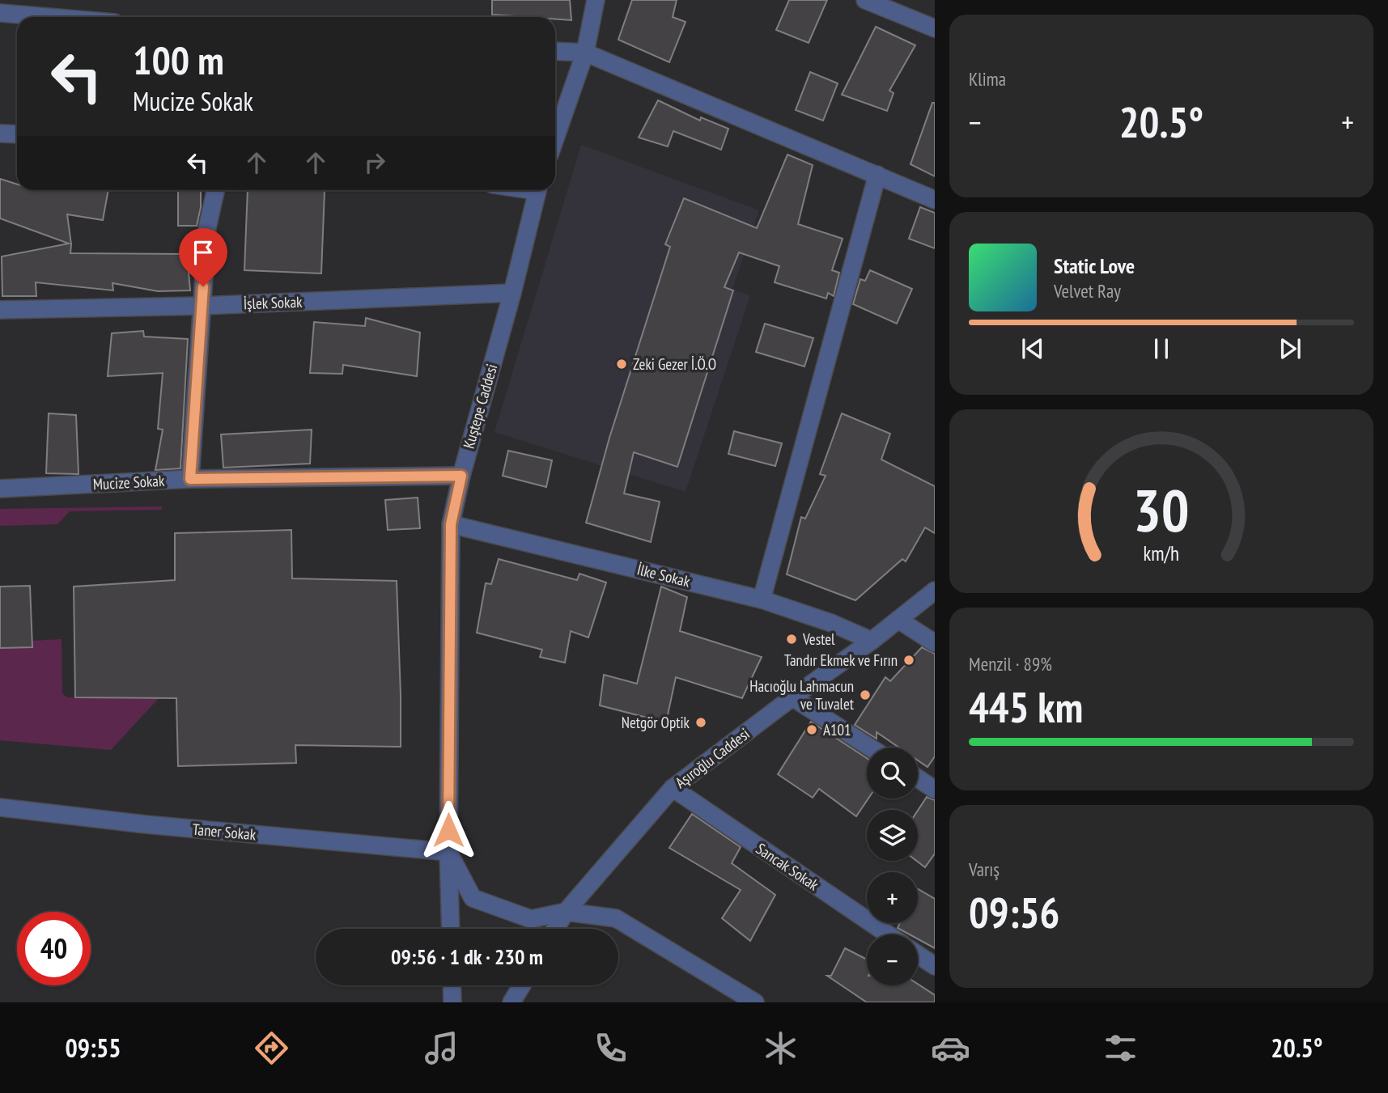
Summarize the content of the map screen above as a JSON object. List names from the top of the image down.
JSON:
{
  "streets": {
    "street": [
      "İşlek Sokak",
      "Kuştepe Caddesi",
      "Mucize Sokak",
      "İlke Sokak",
      "Aşıroğlu Caddesi",
      "Taner Sokak",
      "Sancak Sokak"
    ]
  },
  "crossings": [
    ["İşlek Sokak", "Kuştepe Caddesi"],
    ["Kuştepe Caddesi", "Mucize Sokak"],
    ["Kuştepe Caddesi", "İlke Sokak"],
    ["Kuştepe Caddesi", "Taner Sokak"],
    ["İlke Sokak", "Aşıroğlu Caddesi"],
    ["Aşıroğlu Caddesi", "Sancak Sokak"]
  ],
  "places": [
    "Zeki Gezer İ.Ö.O",
    "Vestel",
    "Tandır Ekmek ve Fırın",
    "Hacıoğlu Lahmacun ve Tuvalet",
    "Netgör Optik",
    "A101"
  ],
  "page": {
    "tile": [
      "Klima",
      ["Menzil · 89%", "445 km"],
      ["Varış", "09:56"]
    ],
    "turn": ["100 m", "Mucize Sokak"],
    "heat": ["−", "20.5°", "+"],
    "song": ["Static Love", "Velvet Ray"],
    "map_buttons": ["+", "−"],
    "limit": "40",
    "trip": "09:56 · 1 dk · 230 m",
    "tabs": ["09:55", "20.5°"],
    "gauge": ["30", "km/h"]
  }
}
